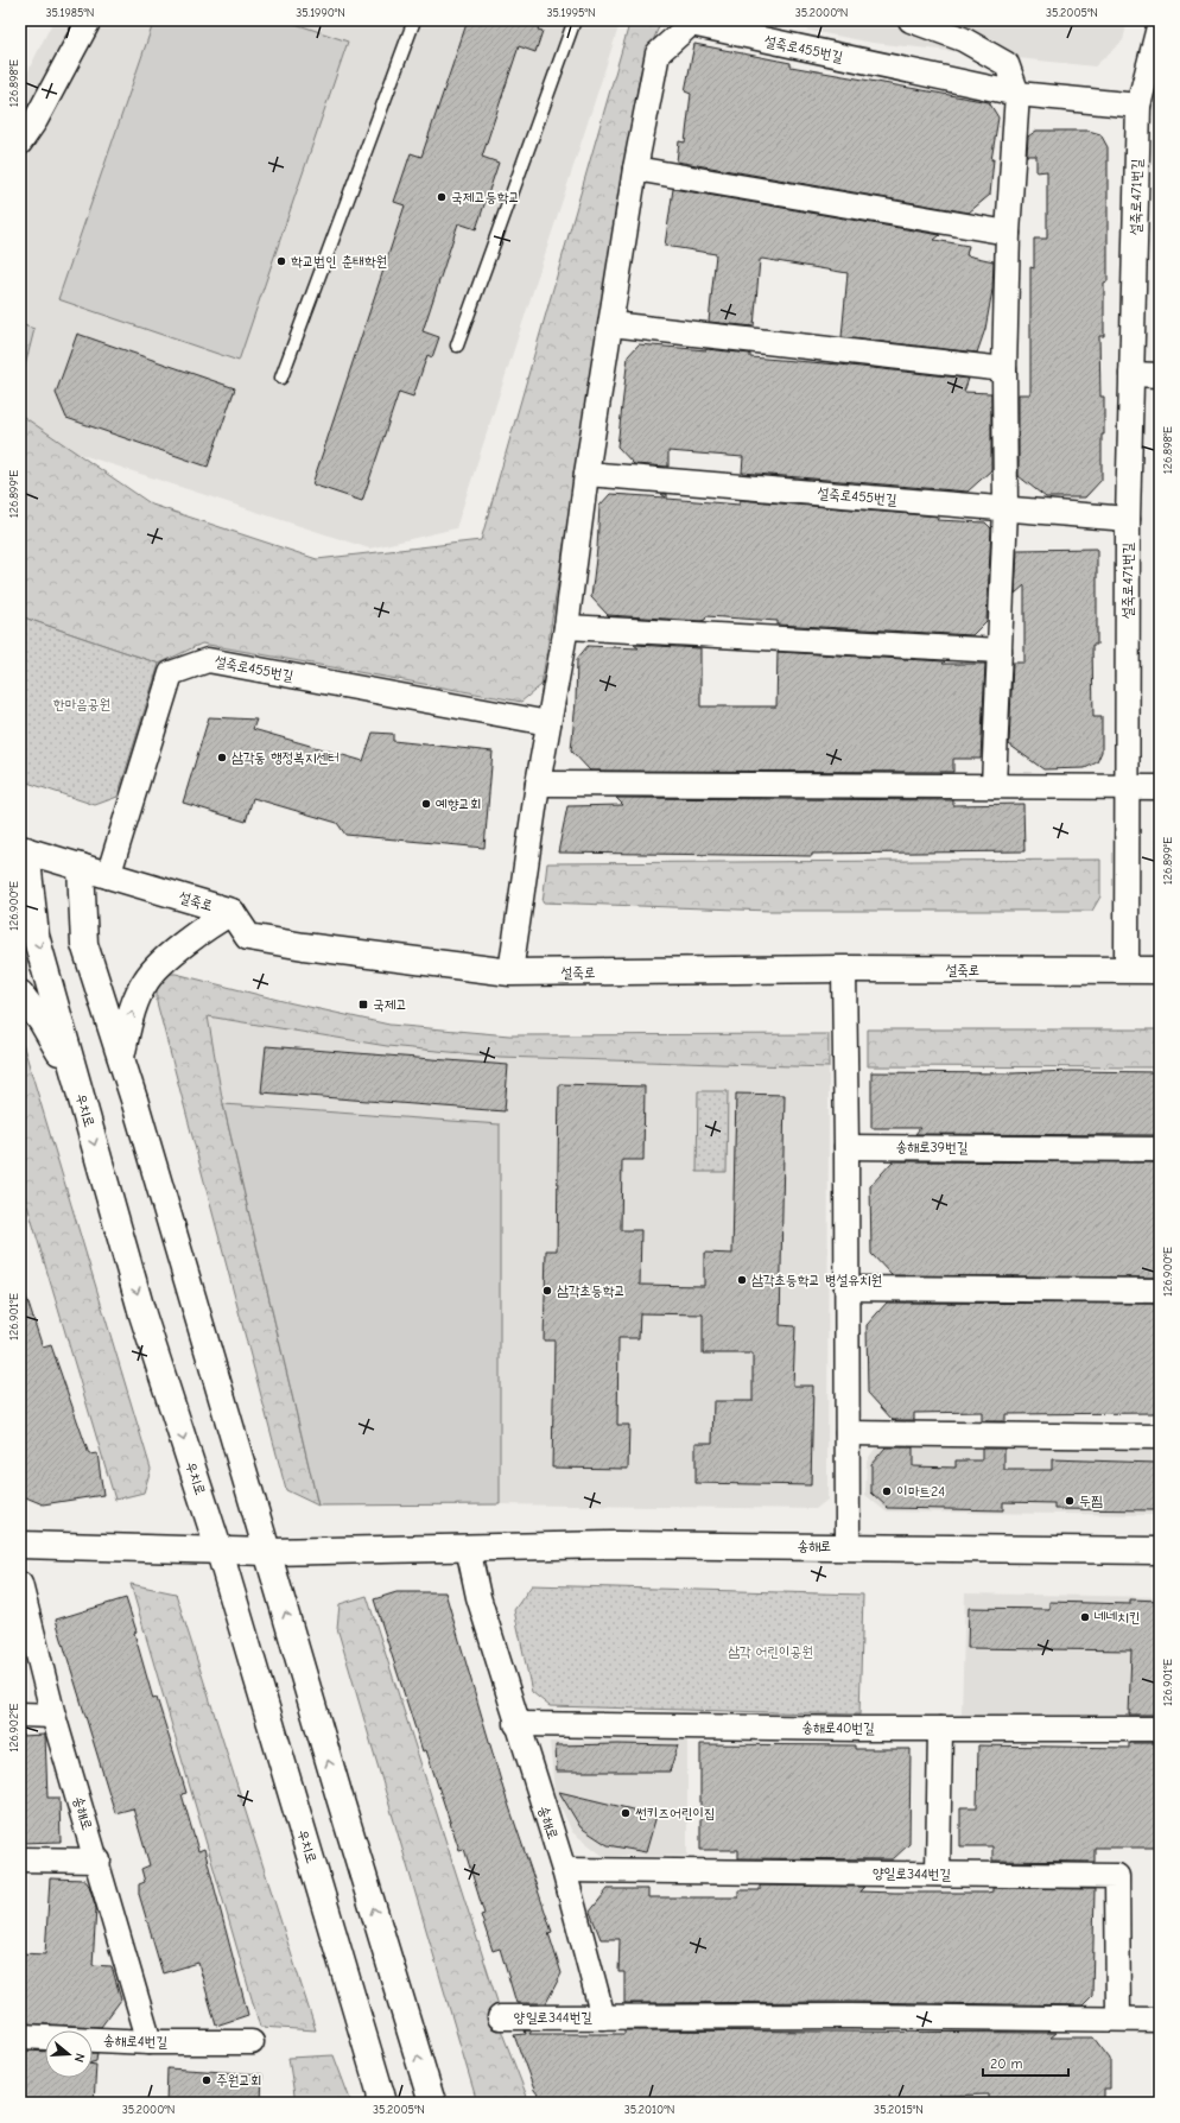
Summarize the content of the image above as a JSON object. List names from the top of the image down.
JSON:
{
  "streets": {
    "street": [
      "설죽로455번길",
      "설죽로471번길",
      "설죽로",
      "우치로",
      "송해로39번길",
      "송해로",
      "송해로40번길",
      "양일로344번길",
      "송해로4번길"
    ]
  },
  "crossings": [
    ["설죽로455번길", "설죽로471번길"],
    ["설죽로455번길", "설죽로"],
    ["설죽로471번길", "설죽로"],
    ["설죽로", "우치로"],
    ["우치로", "송해로"],
    ["송해로", "송해로40번길"],
    ["송해로", "양일로344번길"],
    ["송해로", "송해로4번길"]
  ],
  "parks": ["한마음공원", "삼각 어린이공원"],
  "places": {
    "other": [
      "국제고등학교",
      "학교법인 춘태학원",
      "삼각동 행정복지센터",
      "예향교회",
      "삼각초등학교 병설유치원",
      "삼각초등학교",
      "이마트24",
      "두찜",
      "네네치킨",
      "썬키즈어린이집",
      "주원교회"
    ],
    "transit": ["국제고"]
  },
  "scale_bar": "20 m",
  "north": "right",
  "coordinates": [
    "35.1985°N",
    "35.1990°N",
    "35.1995°N",
    "35.2000°N",
    "35.2005°N",
    "126.898°E",
    "126.899°E",
    "126.900°E",
    "126.901°E",
    "126.902°E",
    "35.2010°N",
    "35.2015°N"
  ]
}
